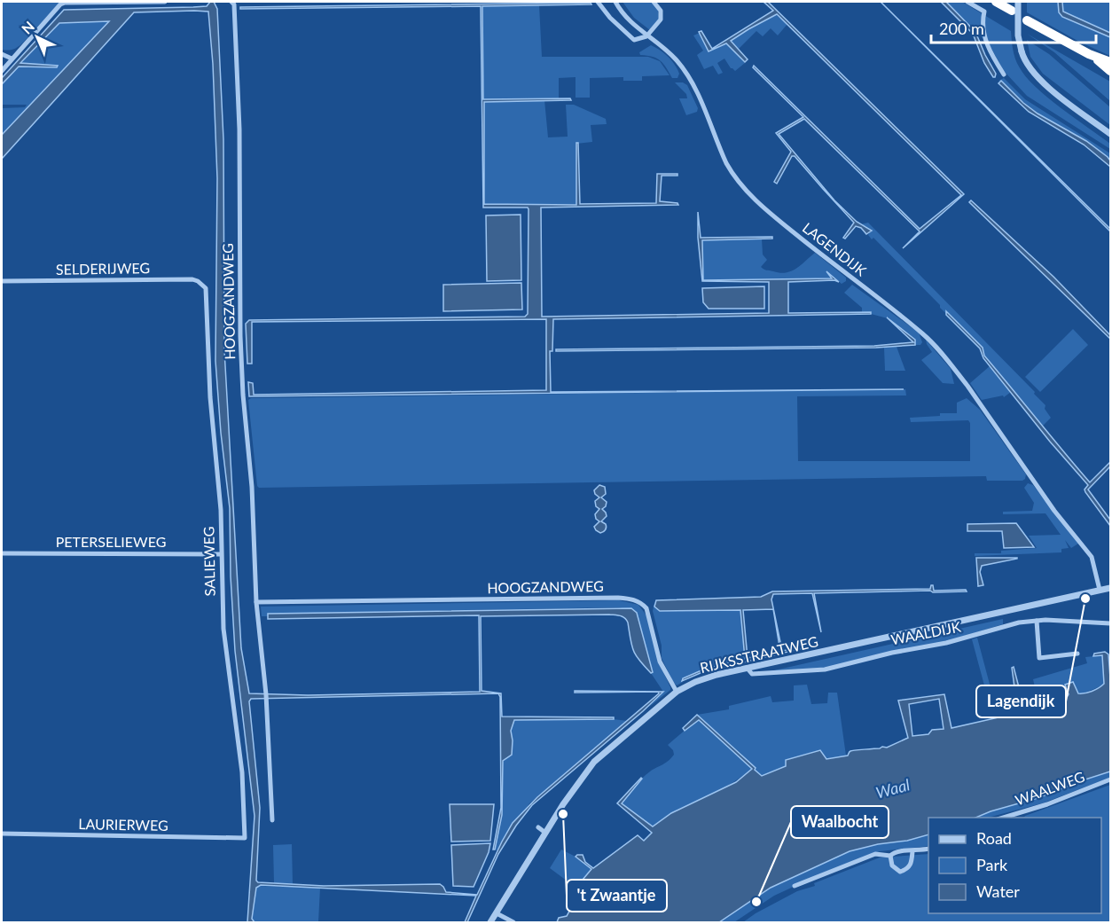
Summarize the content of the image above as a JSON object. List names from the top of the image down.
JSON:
{
  "streets": {
    "street": [
      "LAGENDIJK",
      "SELDERIJWEG",
      "HOOGZANDWEG",
      "PETERSELIEWEG",
      "SALIEWEG",
      "WAALDIJK",
      "RIJKSSTRAATWEG",
      "WAALWEG",
      "LAURIERWEG"
    ]
  },
  "crossings": [
    ["LAGENDIJK", "RIJKSSTRAATWEG"],
    ["SELDERIJWEG", "SALIEWEG"],
    ["HOOGZANDWEG", "RIJKSSTRAATWEG"],
    ["PETERSELIEWEG", "SALIEWEG"],
    ["SALIEWEG", "LAURIERWEG"],
    ["WAALDIJK", "RIJKSSTRAATWEG"]
  ],
  "water": ["Waal"],
  "places": ["Lagendijk", "'t Zwaantje", "Waalbocht"],
  "legend": ["Road", "Park", "Water"],
  "scale_bar": "200 m",
  "north": "top left"
}
